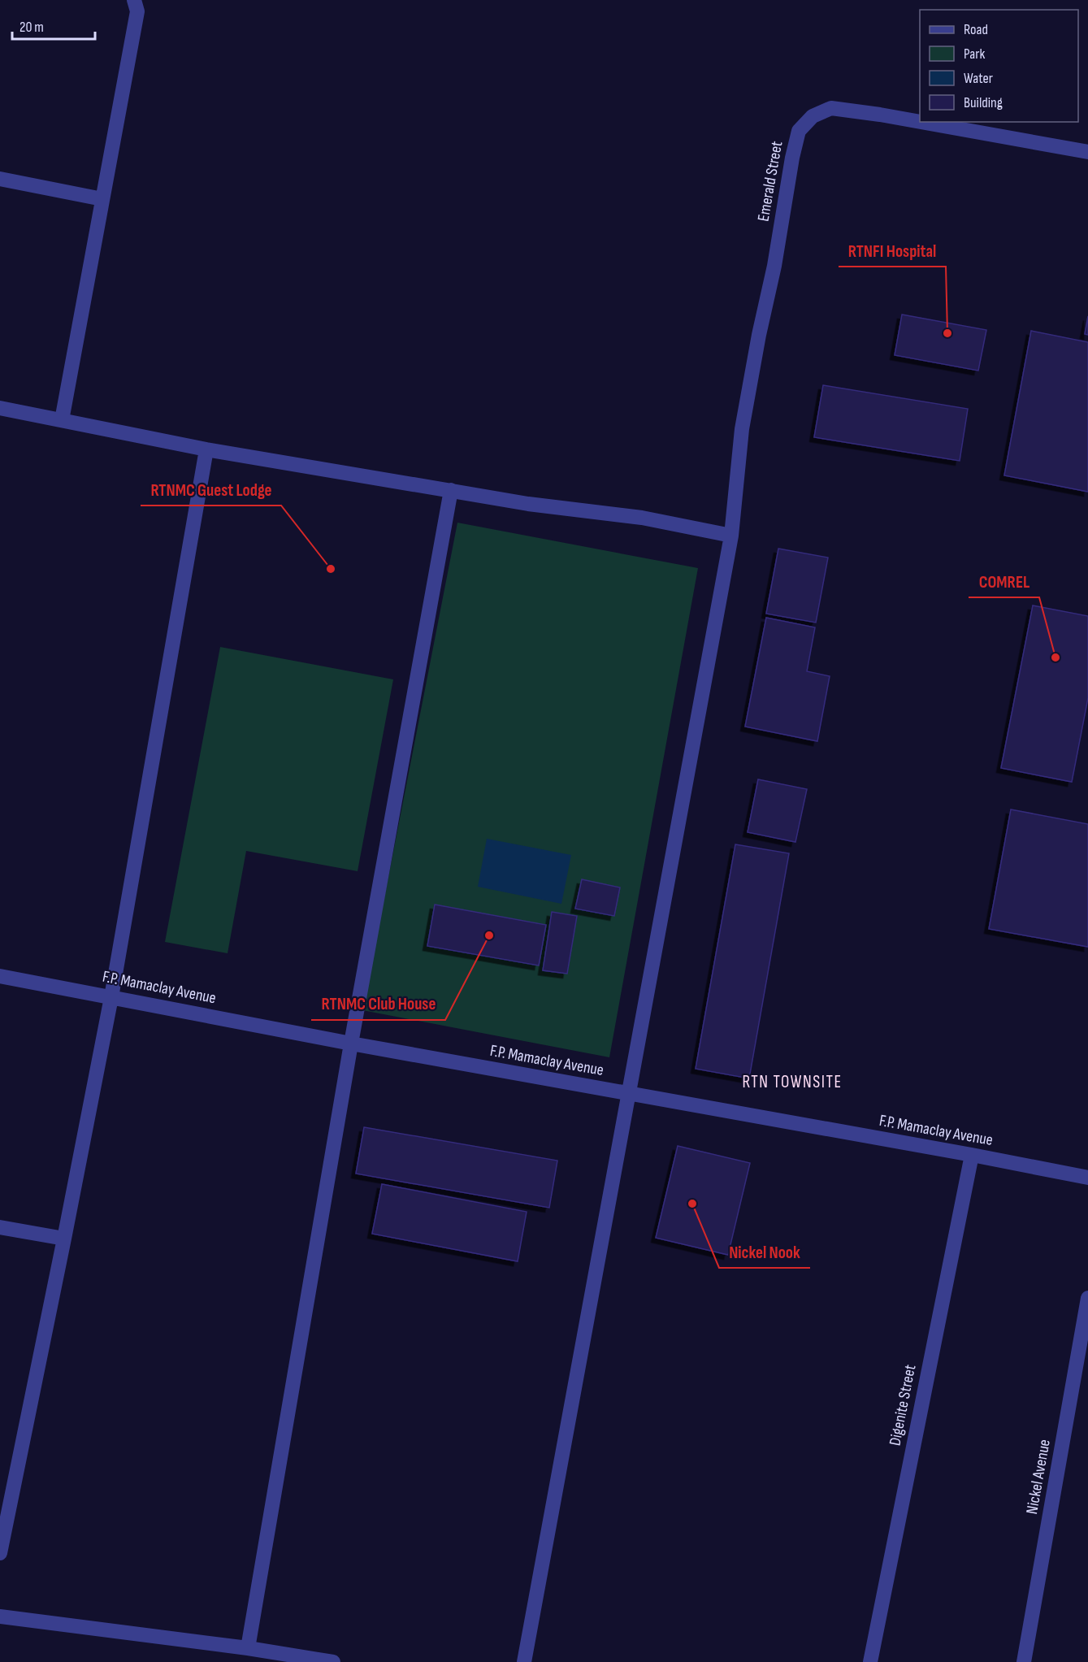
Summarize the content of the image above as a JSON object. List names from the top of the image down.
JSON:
{
  "streets": {
    "street": [
      "Emerald Street",
      "F.P. Mamaclay Avenue",
      "Digenite Street",
      "Nickel Avenue"
    ]
  },
  "crossings": [
    ["Emerald Street", "F.P. Mamaclay Avenue"],
    ["F.P. Mamaclay Avenue", "Digenite Street"]
  ],
  "districts": ["RTN TOWNSITE"],
  "places": [
    "RTNFI Hospital",
    "RTNMC Guest Lodge",
    "COMREL",
    "RTNMC Club House",
    "Nickel Nook"
  ],
  "legend": [
    "Road",
    "Park",
    "Water",
    "Building"
  ],
  "scale_bar": "20 m"
}
